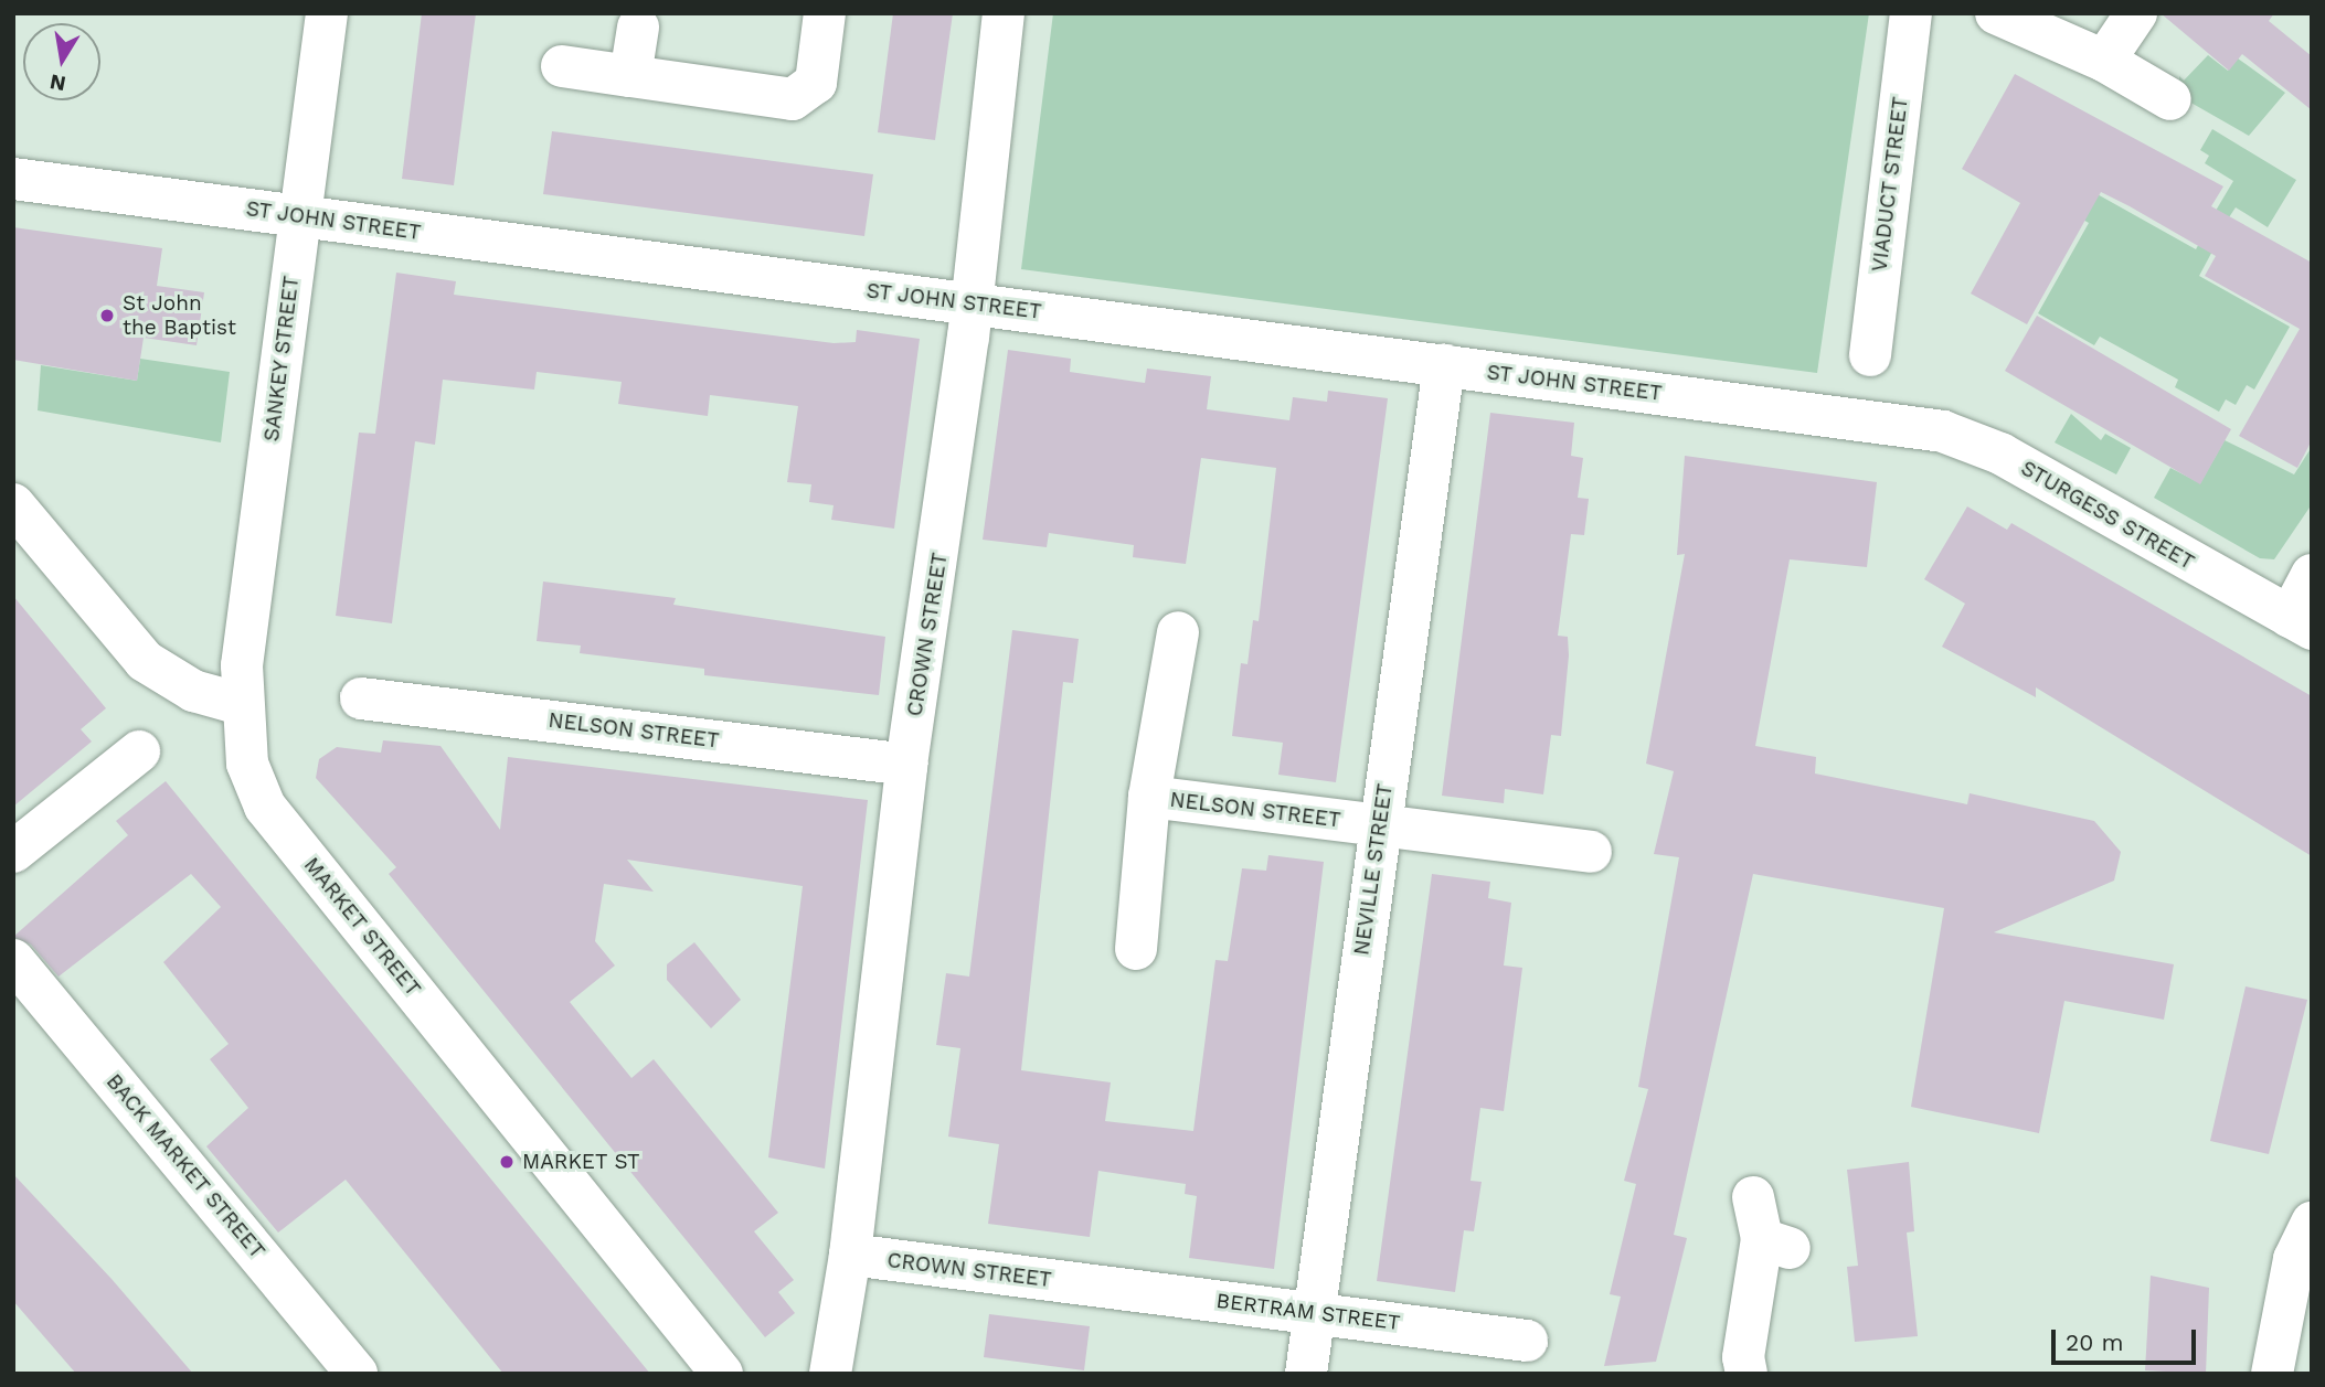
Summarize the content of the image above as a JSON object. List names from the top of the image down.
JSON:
{
  "streets": {
    "street": [
      "VIADUCT STREET",
      "ST JOHN STREET",
      "SANKEY STREET",
      "STURGESS STREET",
      "CROWN STREET",
      "NELSON STREET",
      "NEVILLE STREET",
      "MARKET STREET",
      "BACK MARKET STREET",
      "BERTRAM STREET"
    ]
  },
  "crossings": [
    ["ST JOHN STREET", "SANKEY STREET"],
    ["ST JOHN STREET", "STURGESS STREET"],
    ["ST JOHN STREET", "CROWN STREET"],
    ["ST JOHN STREET", "NEVILLE STREET"],
    ["SANKEY STREET", "MARKET STREET"],
    ["CROWN STREET", "NELSON STREET"],
    ["CROWN STREET", "BERTRAM STREET"],
    ["NELSON STREET", "NEVILLE STREET"],
    ["NEVILLE STREET", "BERTRAM STREET"]
  ],
  "places": ["St John the Baptist", "MARKET ST"],
  "scale_bar": "20 m",
  "north": "bottom"
}
